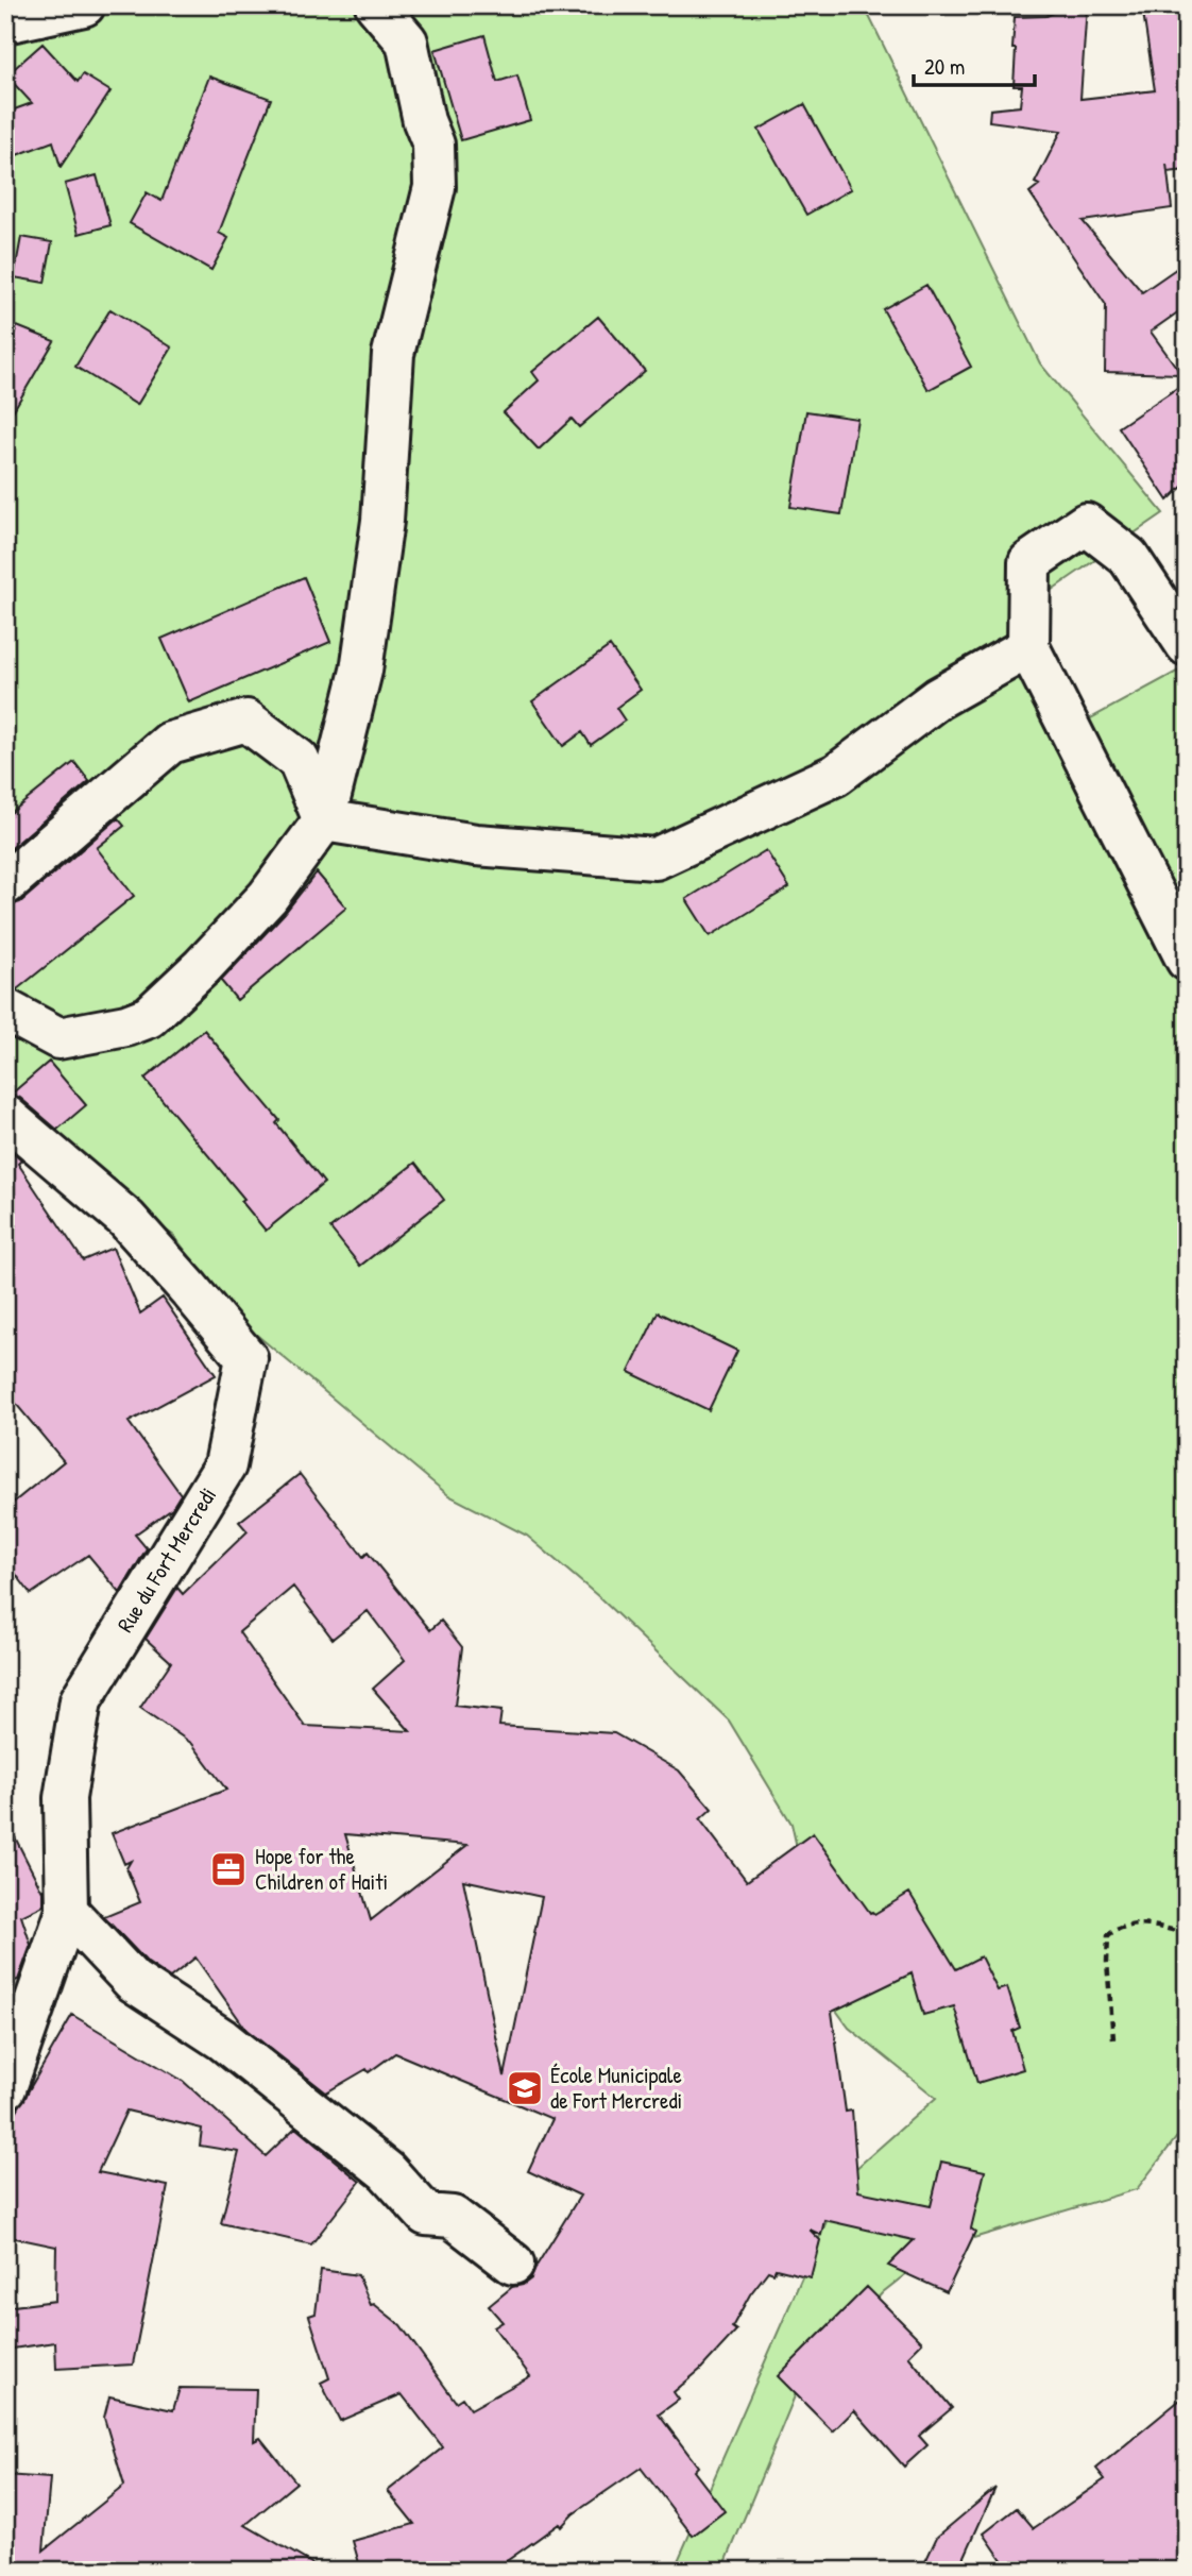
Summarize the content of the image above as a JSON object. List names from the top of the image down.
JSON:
{
  "streets": {
    "street": ["Rue du Fort Mercredi"]
  },
  "places": {
    "office": ["Hope for the Children of Haiti"],
    "school or university": ["École Municipale de Fort Mercredi"]
  },
  "scale_bar": "20 m"
}
